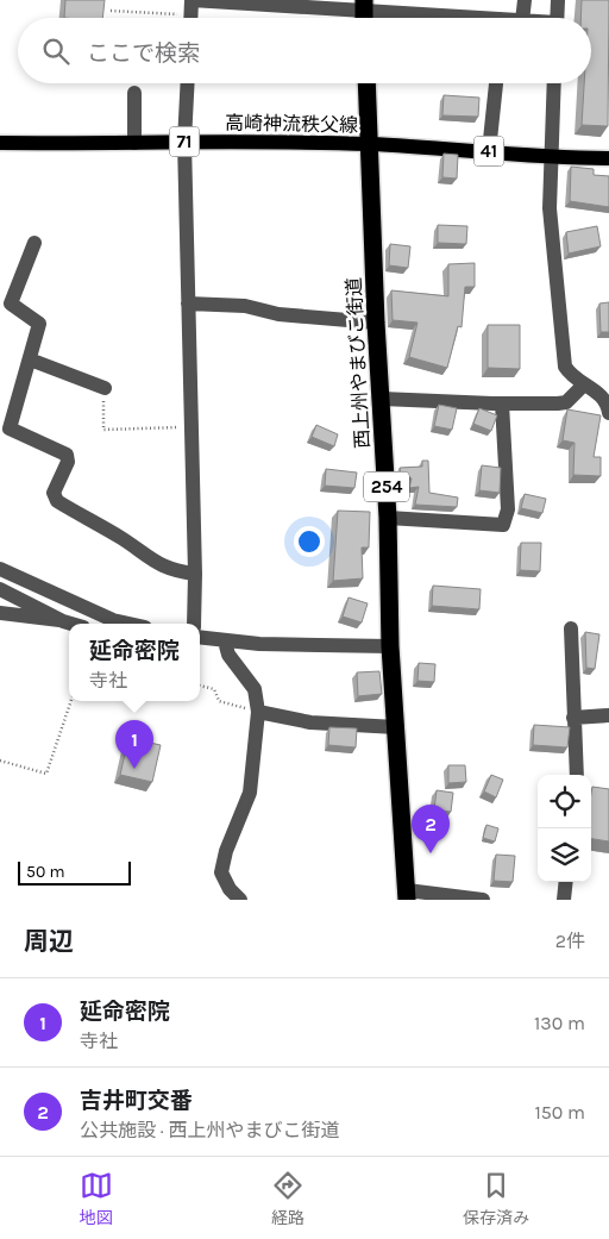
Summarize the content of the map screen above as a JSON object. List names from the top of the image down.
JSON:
{
  "streets": {
    "highway": ["西上州やまびこ街道", "254"],
    "main road": ["高崎神流秩父線", "71", "41"]
  },
  "crossings": [
    ["高崎神流秩父線", "41"],
    ["高崎神流秩父線", "西上州やまびこ街道"],
    ["41", "西上州やまびこ街道"]
  ],
  "scale_bar": "50 m",
  "page": {
    "search": "ここで検索",
    "popup": ["延命密院", "寺社"],
    "pins": ["1", "2"],
    "scale": "50 m",
    "heading": ["周辺", "2件"],
    "list": [
      {
        "mark": "1",
        "name": "延命密院",
        "note": "寺社",
        "value": "130 m"
      },
      {
        "mark": "2",
        "name": "吉井町交番",
        "note": "公共施設 · 西上州やまびこ街道",
        "value": "150 m"
      }
    ],
    "nav": ["地図", "経路", "保存済み"]
  }
}
